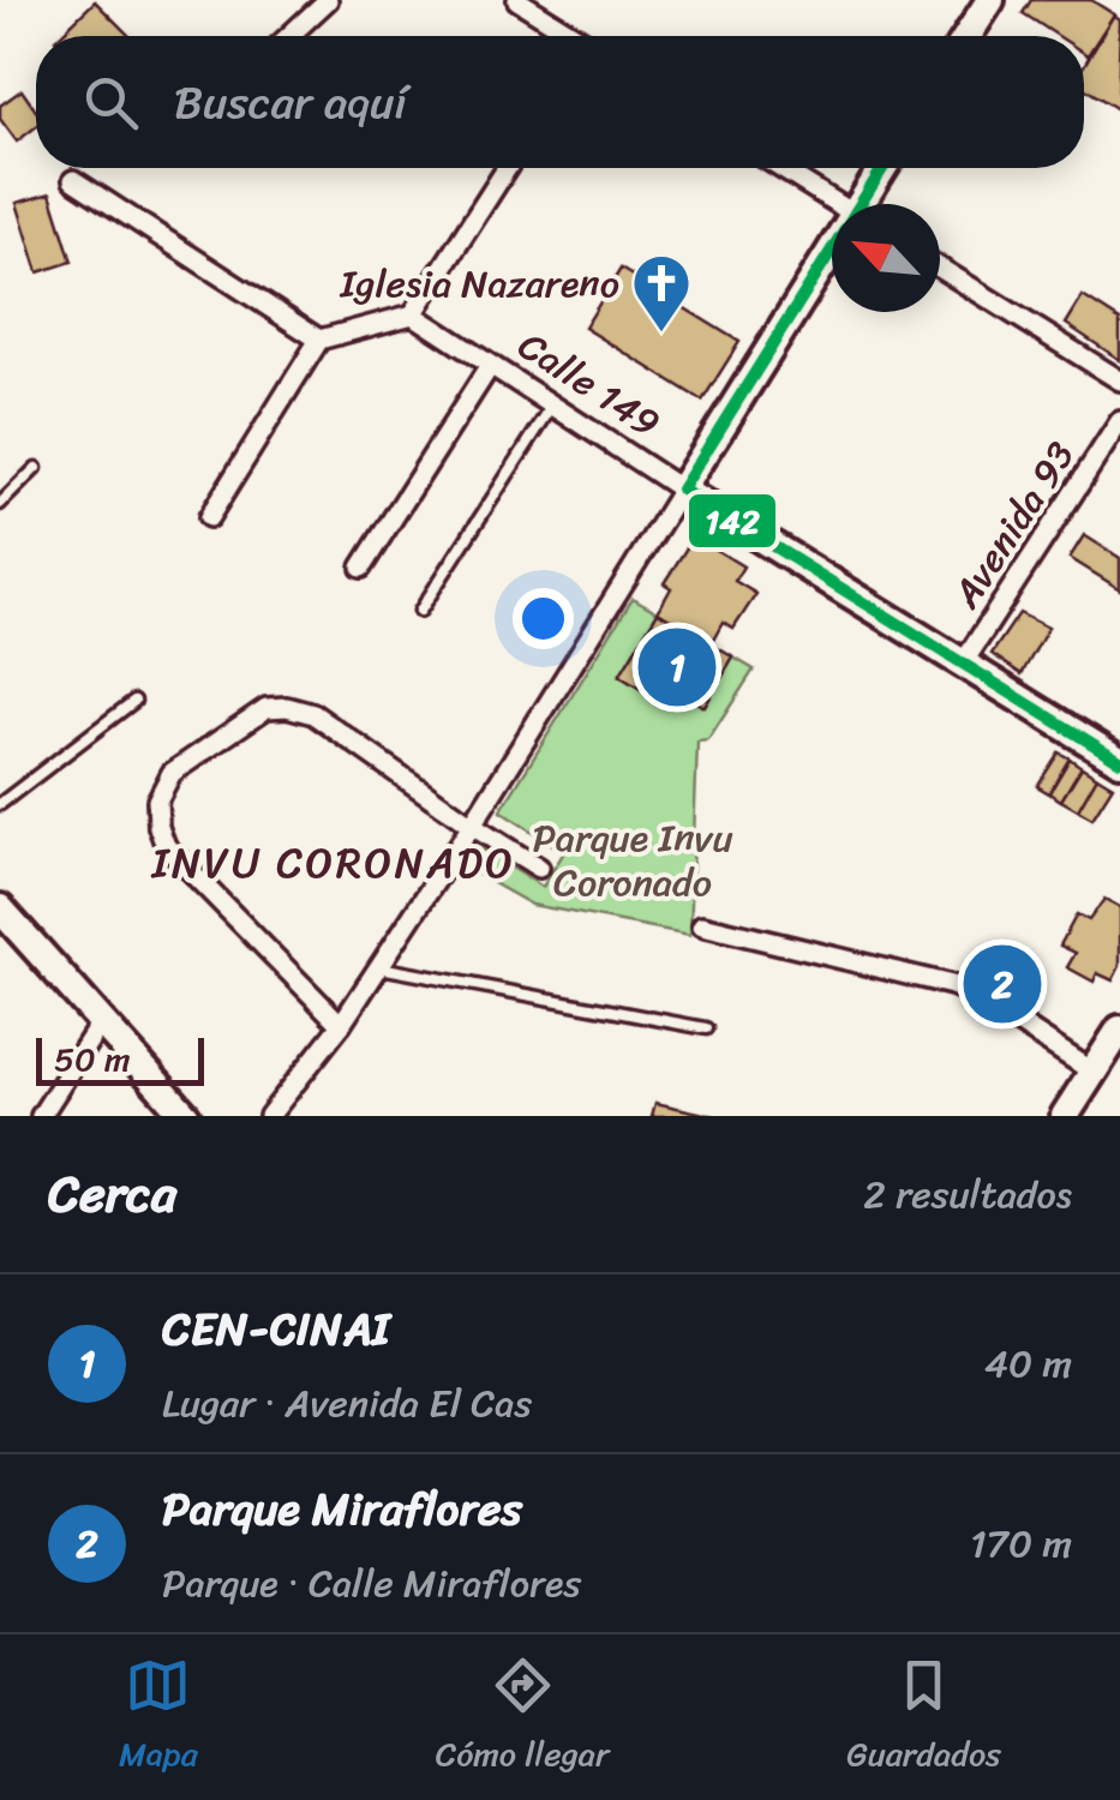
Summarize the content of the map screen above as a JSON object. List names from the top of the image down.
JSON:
{
  "streets": {
    "main road": ["Calle 149"],
    "street": ["Avenida 93"]
  },
  "crossings": [
    ["Calle 149", "Avenida 93"]
  ],
  "districts": ["INVU CORONADO"],
  "parks": ["Parque Invu Coronado"],
  "places": {
    "church": ["Iglesia Nazareno"]
  },
  "lines": ["transit line 142"],
  "scale_bar": "50 m",
  "north": "top left",
  "page": {
    "search": "Buscar aquí",
    "pins": ["1", "2"],
    "scale": "50 m",
    "heading": ["Cerca", "2 resultados"],
    "list": [
      {
        "mark": "1",
        "name": "CEN-CINAI",
        "note": "Lugar · Avenida El Cas",
        "value": "40 m"
      },
      {
        "mark": "2",
        "name": "Parque Miraflores",
        "note": "Parque · Calle Miraflores",
        "value": "170 m"
      }
    ],
    "nav": ["Mapa", "Cómo llegar", "Guardados"]
  }
}
